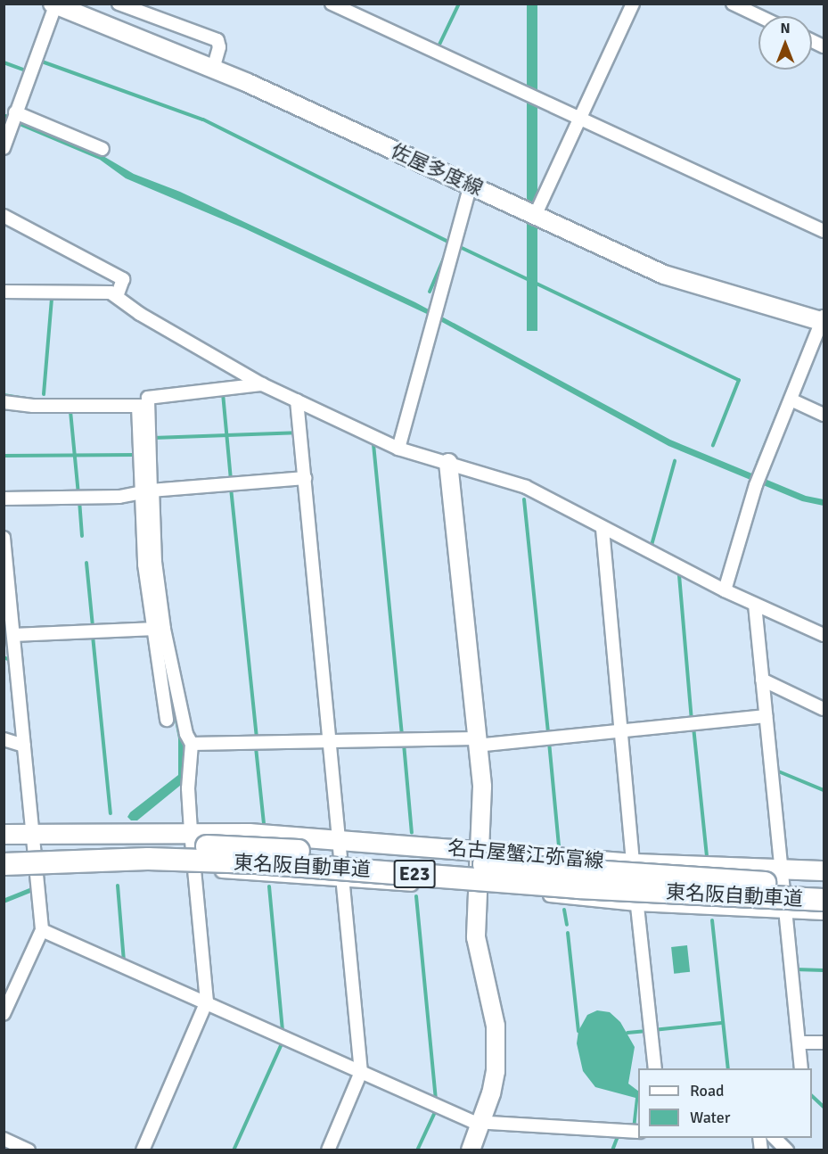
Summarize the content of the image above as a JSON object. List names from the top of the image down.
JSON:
{
  "streets": {
    "highway": ["東名阪自動車道", "E23"],
    "main road": ["佐屋多度線", "名古屋蟹江弥富線"]
  },
  "legend": ["Road", "Water"],
  "north": "top"
}
